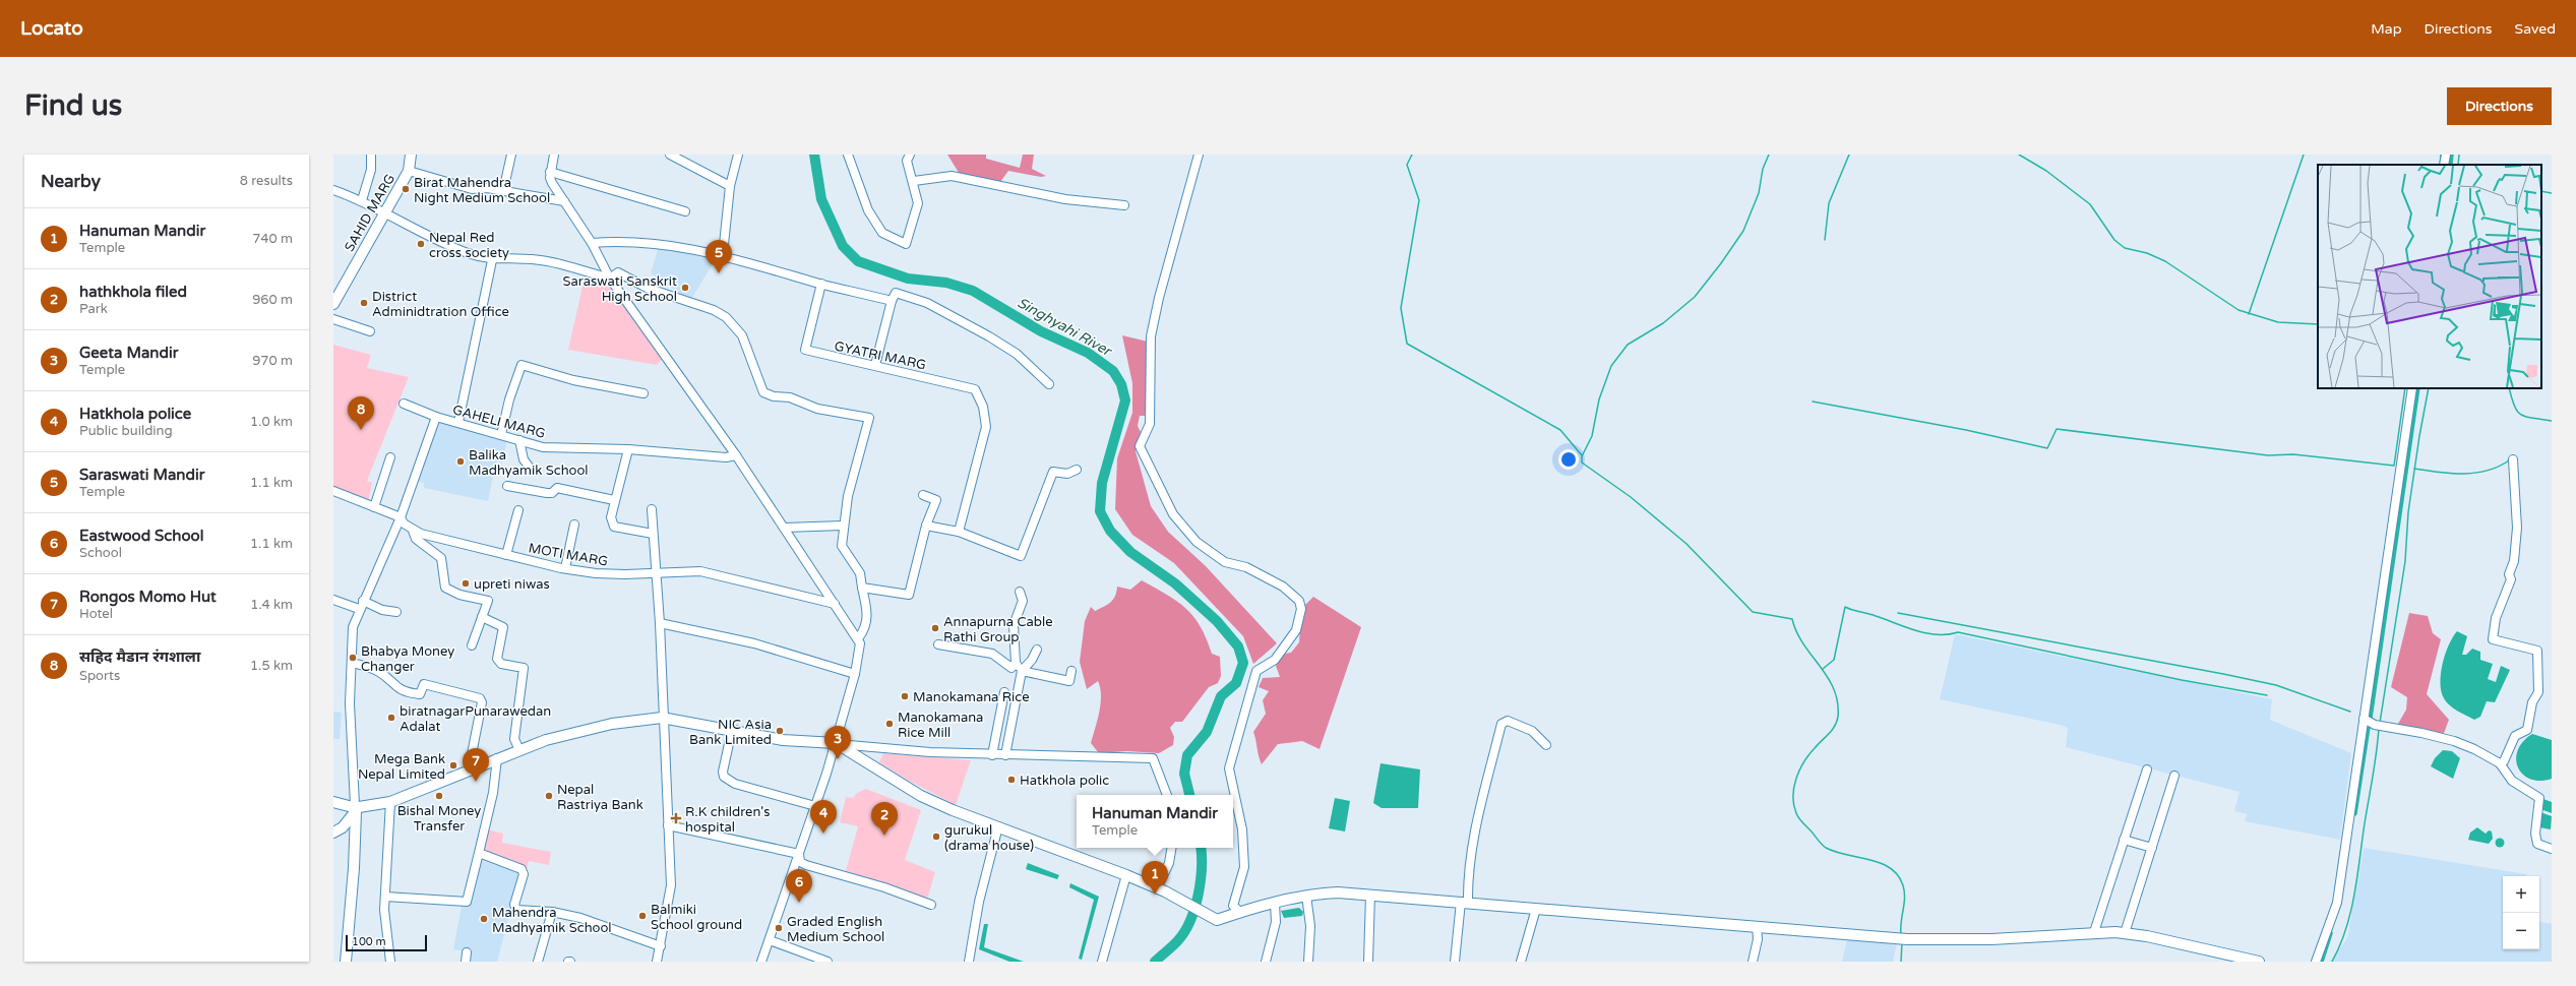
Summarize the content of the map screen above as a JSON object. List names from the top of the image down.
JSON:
{
  "streets": {
    "main road": ["SAHID MARG"],
    "street": ["GYATRI MARG", "GAHELI MARG", "MOTI MARG"]
  },
  "water": ["Singhyahi River"],
  "places": {
    "other": [
      "Birat Mahendra Night Medium School",
      "Nepal Red cross society",
      "Saraswati Sanskrit High School",
      "District Adminidtration Office",
      "Balika Madhyamik School",
      "upreti niwas",
      "Annapurna Cable Rathi Group",
      "Bhabya Money Changer",
      "Manokamana Rice",
      "biratnagarPunarawedan Adalat",
      "Manokamana Rice Mill",
      "NIC Asia Bank Limited",
      "Mega Bank Nepal Limited",
      "Hatkhola polic",
      "Bishal Money Transfer",
      "Nepal Rastriya Bank",
      "gurukul (drama house)",
      "Balmiki School ground",
      "Mahendra Madhyamik School",
      "Graded English Medium School"
    ],
    "health": ["R.K children's hospital"]
  },
  "scale_bar": "100 m",
  "page": {
    "header": "Locato",
    "nav": ["Map", "Directions", "Saved"],
    "buttons": "Directions",
    "title": "Find us",
    "heading": ["Nearby", "8 results"],
    "list": [
      {
        "mark": "1",
        "name": "Hanuman Mandir",
        "note": "Temple",
        "value": "740 m"
      },
      {
        "mark": "2",
        "name": "hathkhola filed",
        "note": "Park",
        "value": "960 m"
      },
      {
        "mark": "3",
        "name": "Geeta Mandir",
        "note": "Temple",
        "value": "970 m"
      },
      {
        "mark": "4",
        "name": "Hatkhola police",
        "note": "Public building",
        "value": "1.0 km"
      },
      {
        "mark": "5",
        "name": "Saraswati Mandir",
        "note": "Temple",
        "value": "1.1 km"
      },
      {
        "mark": "6",
        "name": "Eastwood School",
        "note": "School",
        "value": "1.1 km"
      },
      {
        "mark": "7",
        "name": "Rongos Momo Hut",
        "note": "Hotel",
        "value": "1.4 km"
      },
      {
        "mark": "8",
        "name": "सहिद मैडान रंगशाला",
        "note": "Sports",
        "value": "1.5 km"
      }
    ],
    "pins": [
      "5",
      "8",
      "3",
      "7",
      "4",
      "2",
      "1",
      "6"
    ],
    "popup": ["Hanuman Mandir", "Temple"],
    "map_buttons": ["+", "−"],
    "scale": "100 m"
  }
}
